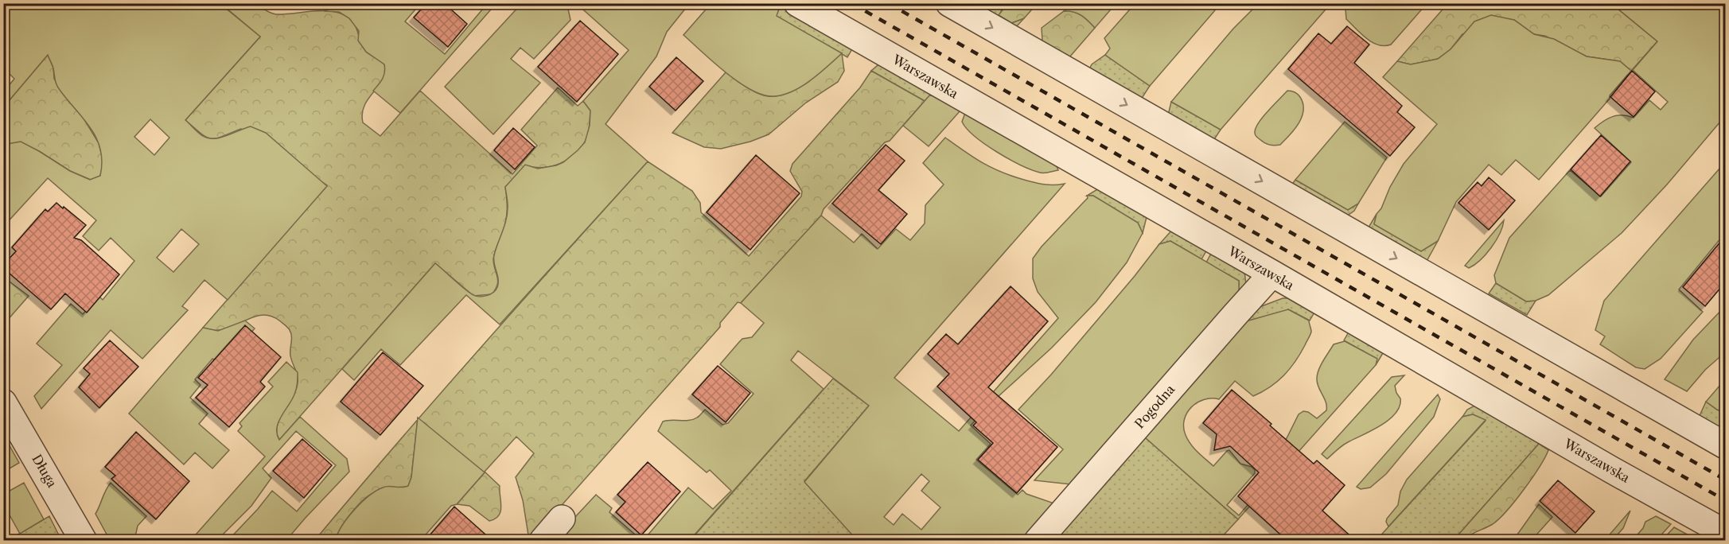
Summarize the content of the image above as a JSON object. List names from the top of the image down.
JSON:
{
  "streets": {
    "street": ["Warszawska", "Pogodna", "Długa"]
  },
  "crossings": [
    ["Warszawska", "Pogodna"]
  ]
}
